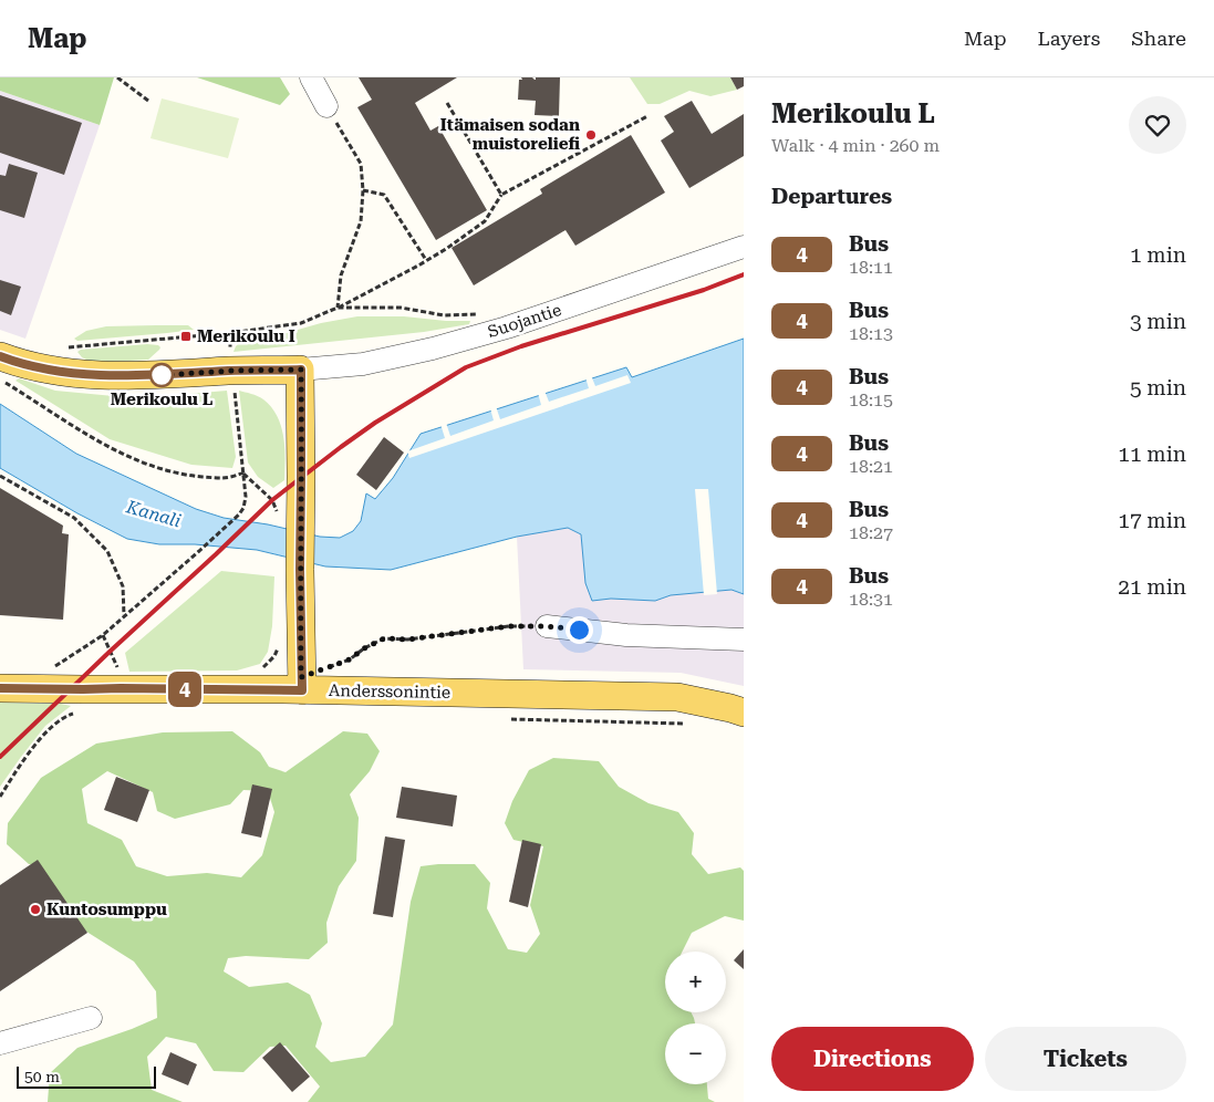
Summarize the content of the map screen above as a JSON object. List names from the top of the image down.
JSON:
{
  "streets": {
    "main road": ["Anderssonintie"],
    "street": ["Suojantie"]
  },
  "water": ["Kanali"],
  "places": {
    "other": ["Itämaisen sodan muistoreliefi", "Merikoulu L", "Kuntosumppu"],
    "transit": ["Merikoulu I"]
  },
  "lines": ["bus line 4"],
  "scale_bar": "50 m",
  "page": {
    "header": "Map",
    "nav": ["Map", "Layers", "Share"],
    "on_map": "4",
    "heading": [
      ["Merikoulu L", "Walk · 4 min · 260 m"],
      "Departures"
    ],
    "list": [
      {
        "mark": "4",
        "name": "Bus",
        "note": "18:11",
        "value": "1 min"
      },
      {
        "mark": "4",
        "name": "Bus",
        "note": "18:13",
        "value": "3 min"
      },
      {
        "mark": "4",
        "name": "Bus",
        "note": "18:15",
        "value": "5 min"
      },
      {
        "mark": "4",
        "name": "Bus",
        "note": "18:21",
        "value": "11 min"
      },
      {
        "mark": "4",
        "name": "Bus",
        "note": "18:27",
        "value": "17 min"
      },
      {
        "mark": "4",
        "name": "Bus",
        "note": "18:31",
        "value": "21 min"
      }
    ],
    "map_buttons": ["+", "−"],
    "buttons": ["Directions", "Tickets"],
    "scale": "50 m"
  }
}
